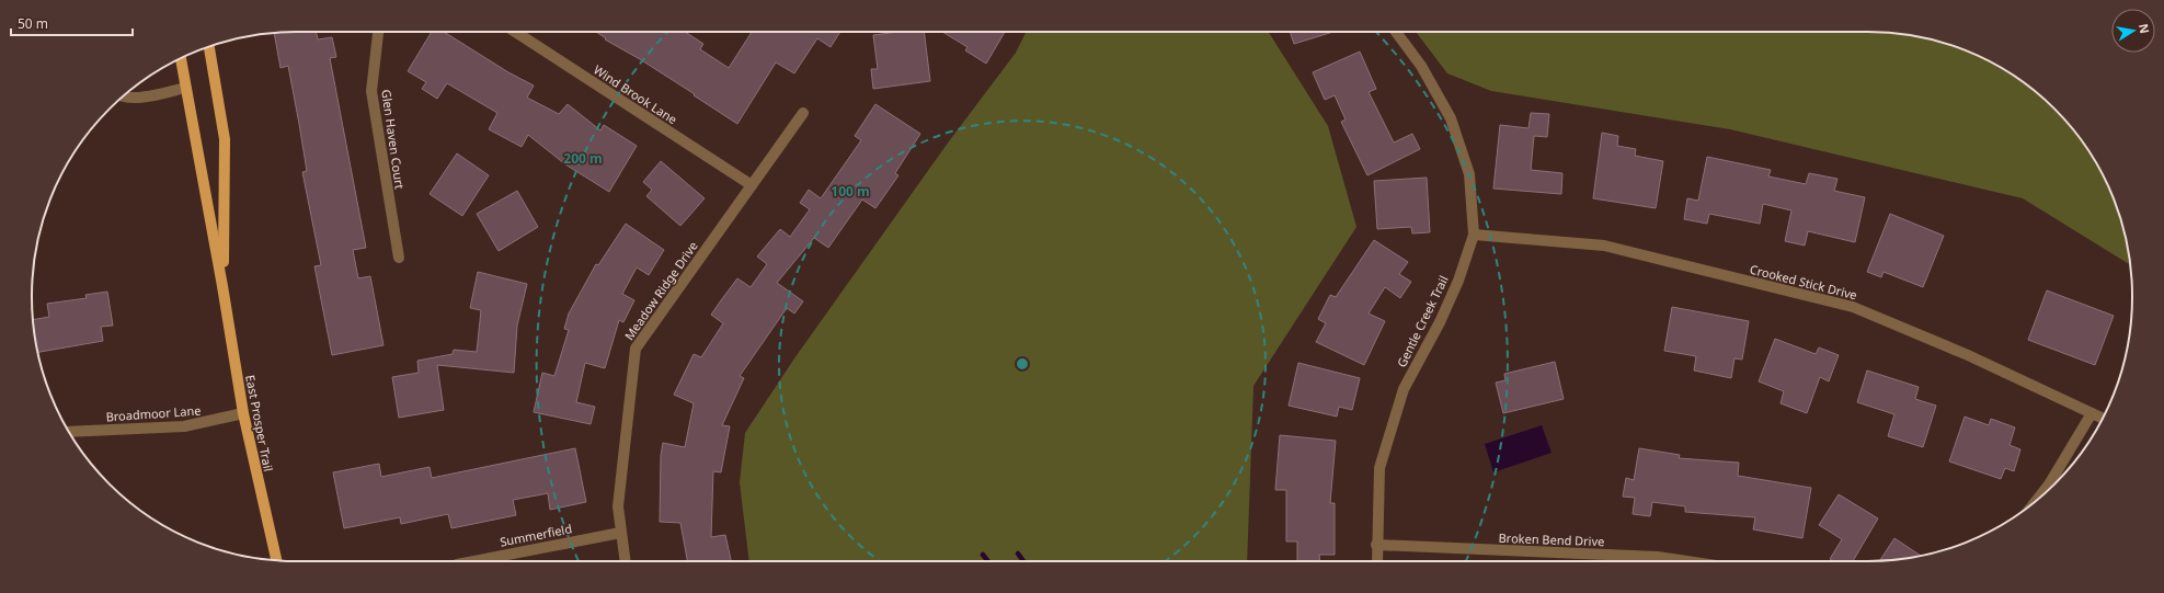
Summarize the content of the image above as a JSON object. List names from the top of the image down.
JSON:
{
  "streets": {
    "main road": ["East Prosper Trail"],
    "street": [
      "Wind Brook Lane",
      "Glen Haven Court",
      "Crooked Stick Drive",
      "Meadow Ridge Drive",
      "Gentle Creek Trail",
      "Broadmoor Lane",
      "Summerfield",
      "Broken Bend Drive"
    ]
  },
  "crossings": [
    ["Wind Brook Lane", "Meadow Ridge Drive"],
    ["Crooked Stick Drive", "Gentle Creek Trail"],
    ["Meadow Ridge Drive", "Summerfield"],
    ["Gentle Creek Trail", "Broken Bend Drive"],
    ["Broadmoor Lane", "East Prosper Trail"]
  ],
  "scale_bar": "50 m",
  "north": "right",
  "rings": ["200 m", "100 m"]
}
